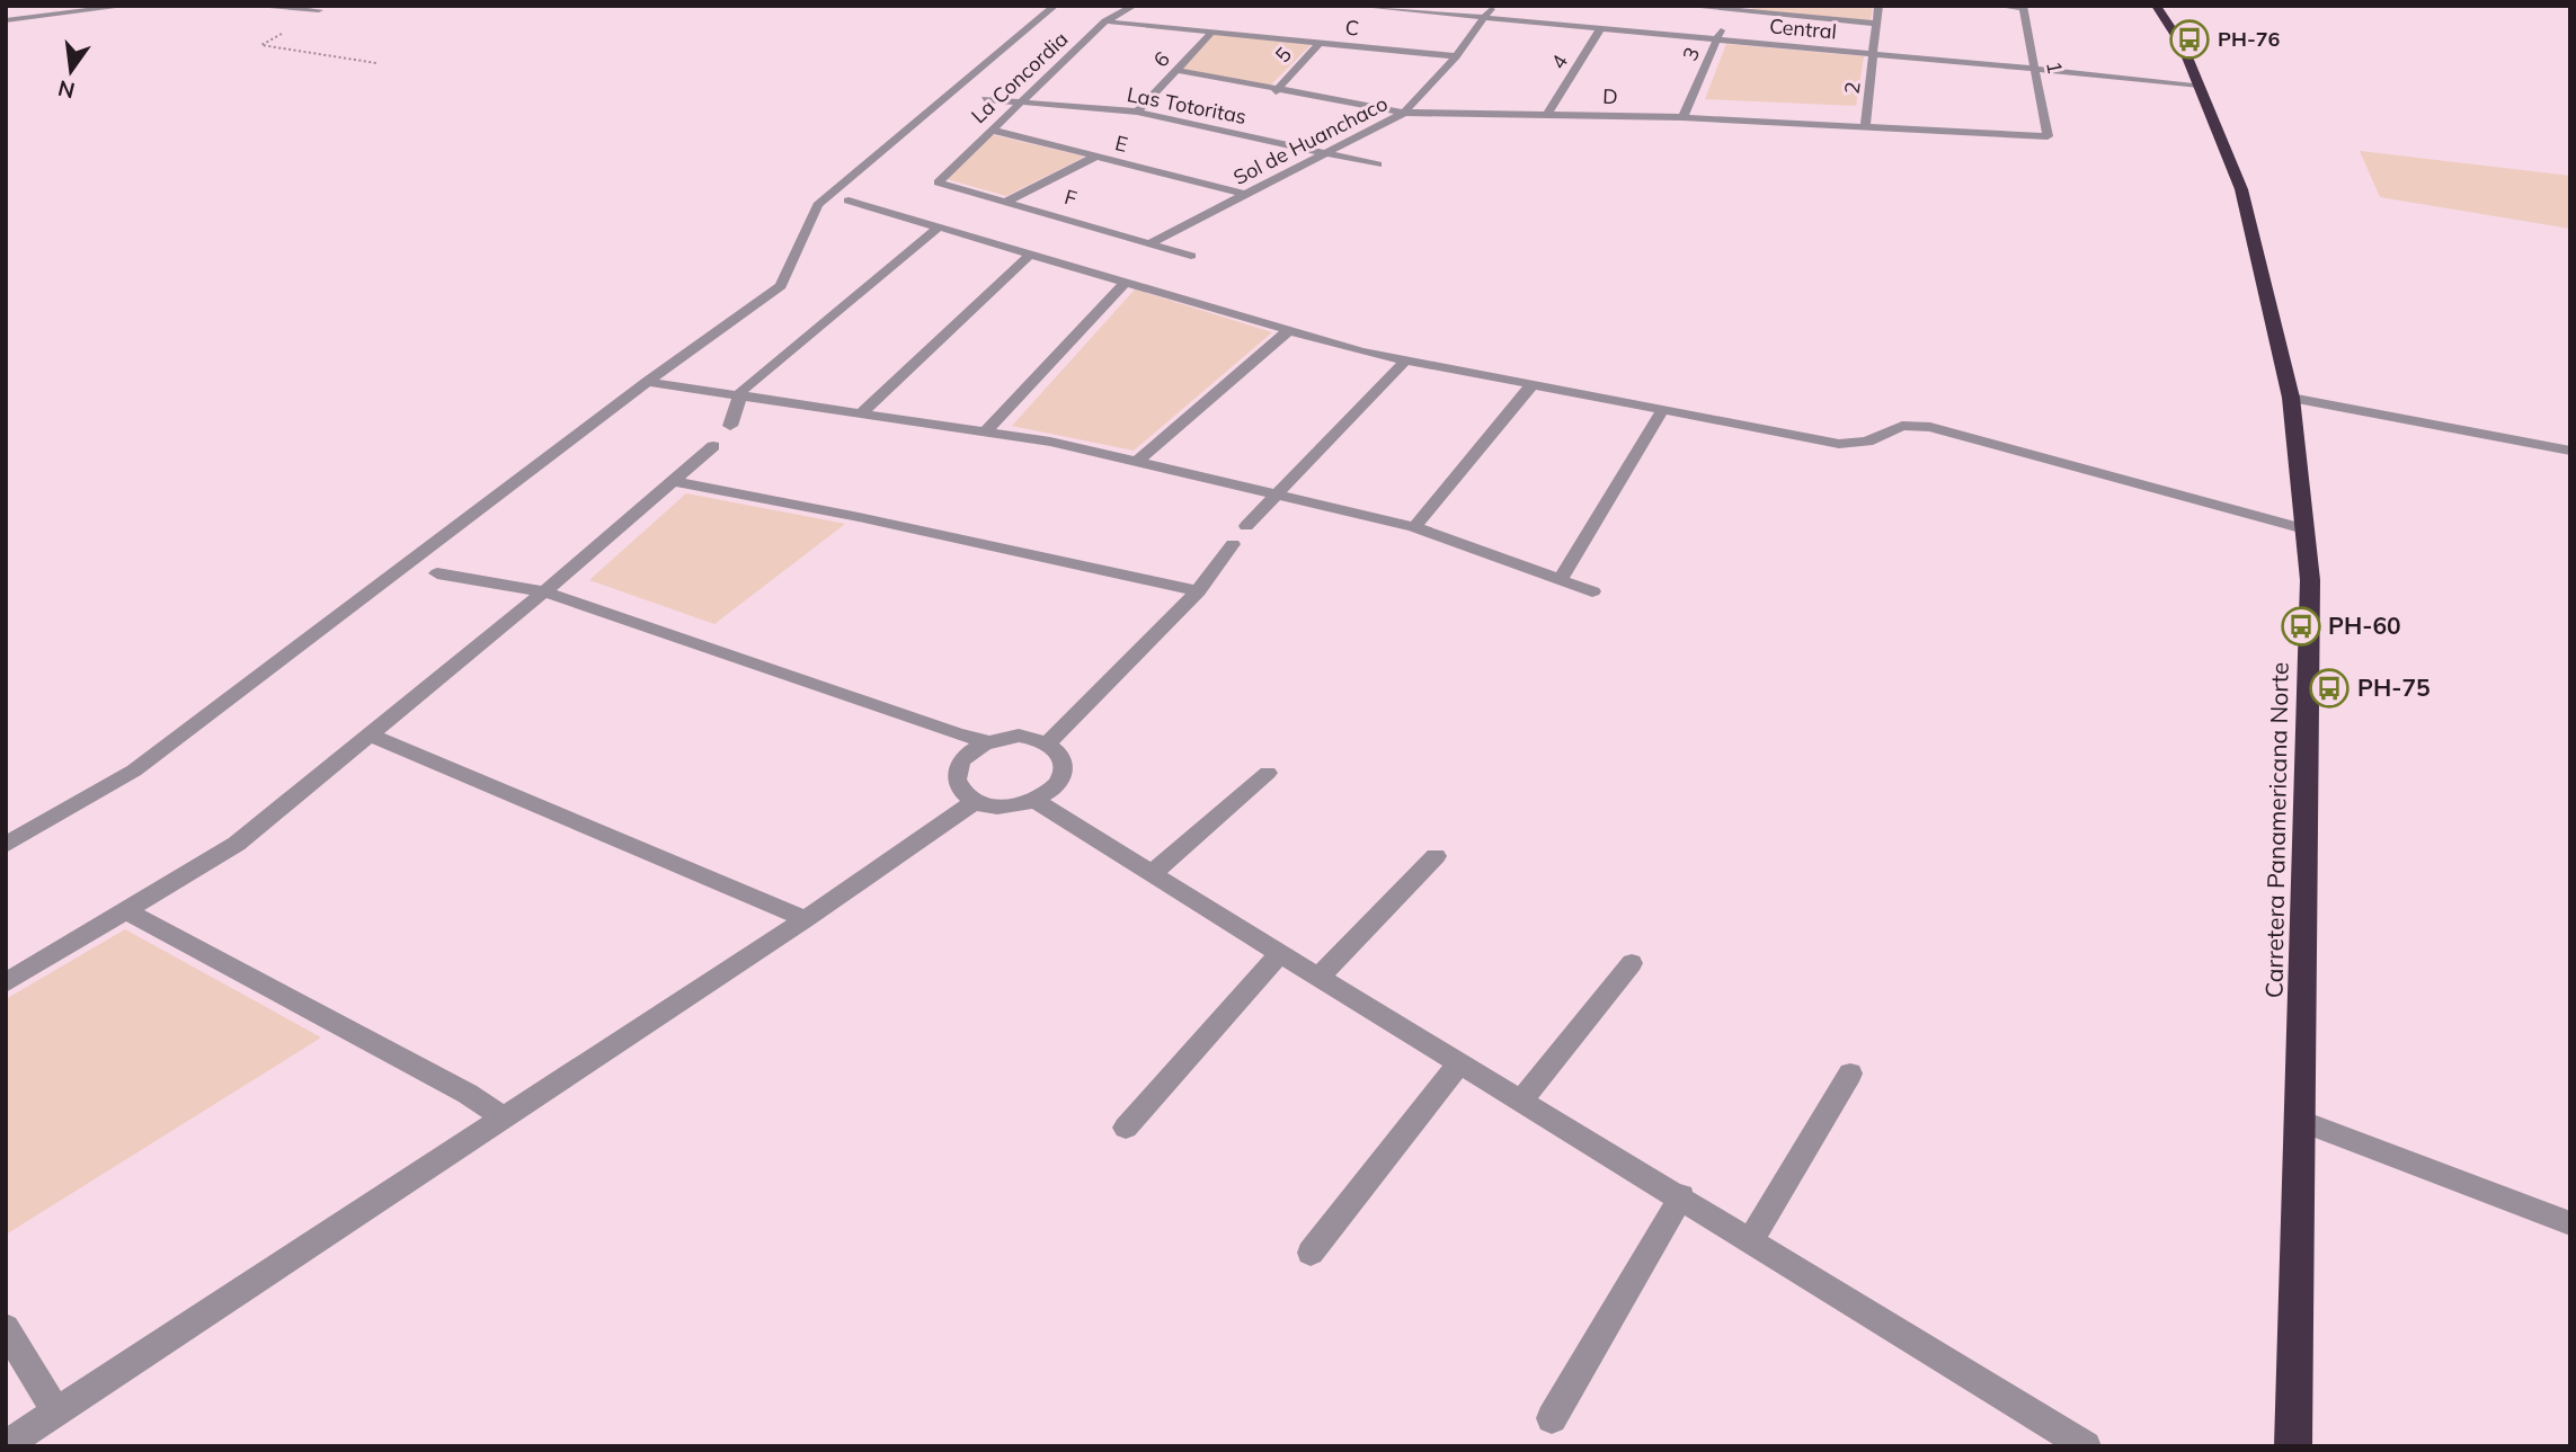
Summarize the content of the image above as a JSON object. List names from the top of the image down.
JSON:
{
  "streets": {
    "highway": ["Carretera Panamericana Norte"],
    "street": [
      "C",
      "Central",
      "3",
      "5",
      "6",
      "4",
      "1",
      "La Concordia",
      "2",
      "D",
      "Las Totoritas",
      "Sol de Huanchaco",
      "E",
      "F"
    ]
  },
  "crossings": [
    ["C", "5"],
    ["C", "6"],
    ["C", "La Concordia"],
    ["C", "Sol de Huanchaco"],
    ["Central", "3"],
    ["Central", "4"],
    ["Central", "1"],
    ["Central", "2"],
    ["Central", "Sol de Huanchaco"],
    ["Central", "Carretera Panamericana Norte"],
    ["3", "D"],
    ["5", "D"],
    ["6", "D"],
    ["6", "Las Totoritas"],
    ["4", "D"],
    ["1", "D"],
    ["La Concordia", "Las Totoritas"],
    ["La Concordia", "E"],
    ["La Concordia", "F"],
    ["2", "D"],
    ["D", "Sol de Huanchaco"],
    ["Las Totoritas", "Sol de Huanchaco"],
    ["Sol de Huanchaco", "E"],
    ["Sol de Huanchaco", "F"]
  ],
  "places": {
    "bus stop": ["PH-76", "PH-60", "PH-75"]
  },
  "north": "bottom"
}
